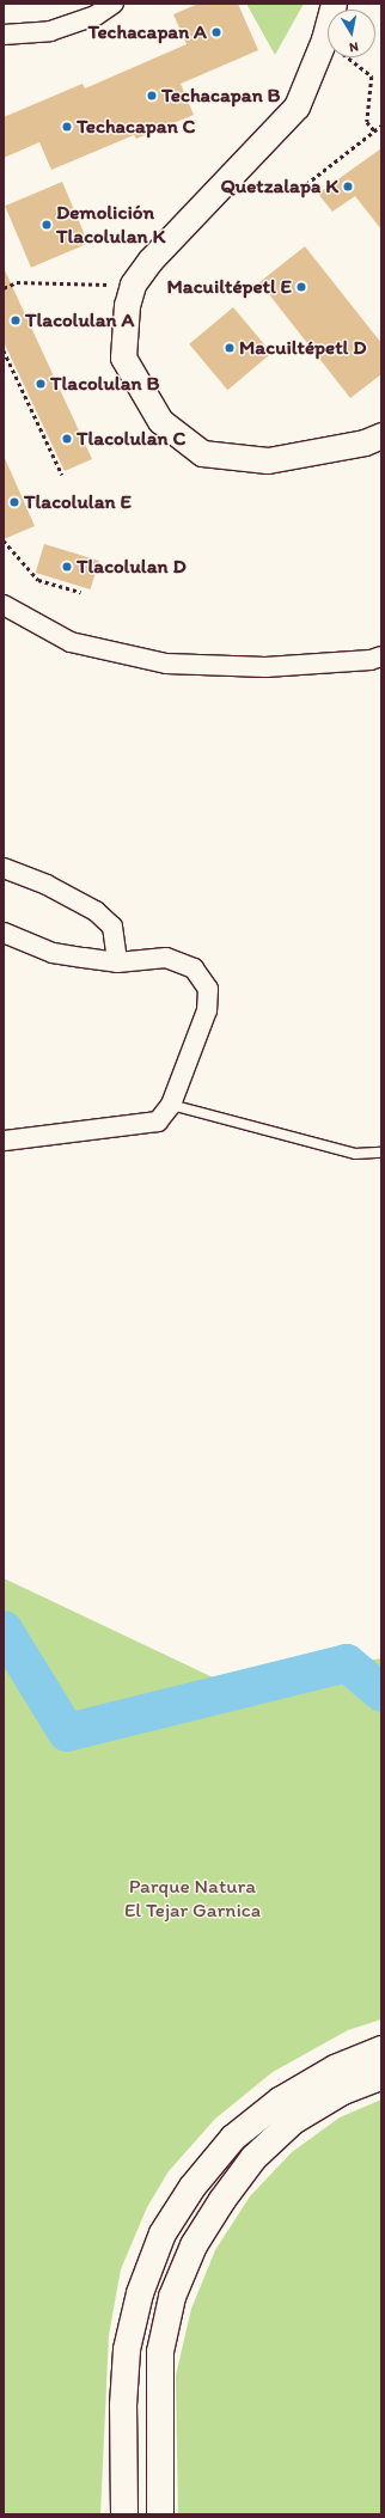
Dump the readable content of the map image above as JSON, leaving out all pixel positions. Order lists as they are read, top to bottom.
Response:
{
  "parks": ["Parque Natura El Tejar Garnica"],
  "places": [
    "Techacapan A",
    "Techacapan B",
    "Techacapan C",
    "Quetzalapa K",
    "Demolición Tlacolulan K",
    "Macuiltépetl E",
    "Tlacolulan A",
    "Macuiltépetl D",
    "Tlacolulan B",
    "Tlacolulan C",
    "Tlacolulan E",
    "Tlacolulan D"
  ],
  "north": "bottom"
}
